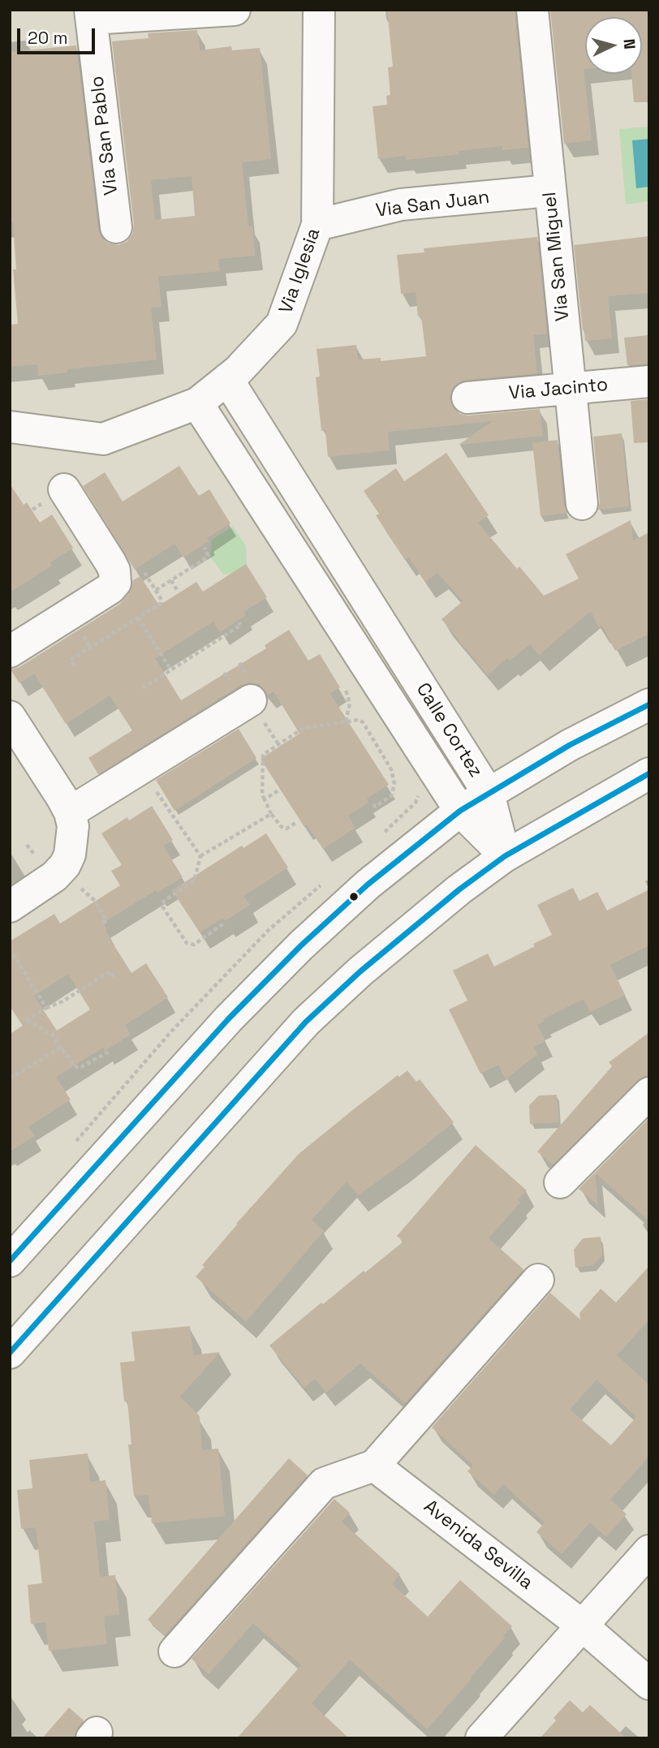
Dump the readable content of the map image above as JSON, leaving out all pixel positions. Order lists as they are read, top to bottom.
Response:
{
  "streets": {
    "street": [
      "Via San Pablo",
      "Via San Juan",
      "Via San Miguel",
      "Via Iglesia",
      "Via Jacinto",
      "Calle Cortez",
      "Avenida Sevilla"
    ]
  },
  "crossings": [
    ["Via San Juan", "Via San Miguel"],
    ["Via San Juan", "Via Iglesia"],
    ["Via San Miguel", "Via Jacinto"],
    ["Via Iglesia", "Calle Cortez"]
  ],
  "scale_bar": "20 m",
  "north": "right"
}
